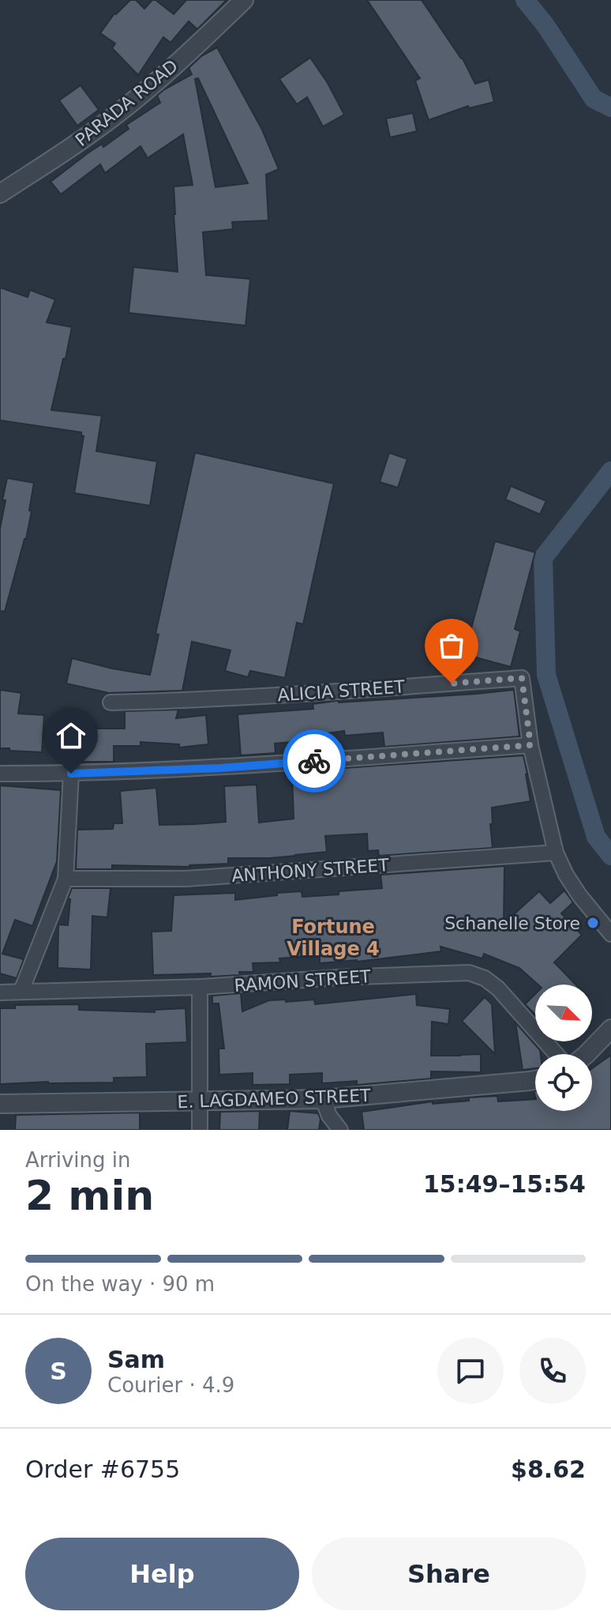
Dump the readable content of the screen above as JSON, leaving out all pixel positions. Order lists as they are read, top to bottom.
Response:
{
  "streets": {
    "street": [
      "PARADA ROAD",
      "ALICIA STREET",
      "ANTHONY STREET",
      "RAMON STREET",
      "E. LAGDAMEO STREET"
    ]
  },
  "crossings": [
    ["ALICIA STREET", "ANTHONY STREET"]
  ],
  "districts": ["Fortune Village 4"],
  "places": ["Schanelle Store"],
  "north": "bottom right",
  "page": {
    "heading": ["2 min", "Arriving in", "15:49–15:54"],
    "panel": [
      "Sam",
      "Courier · 4.9",
      "Order #6755",
      "$8.62"
    ],
    "bar": "On the way · 90 m",
    "round": "S",
    "buttons": ["Help", "Share"]
  }
}
